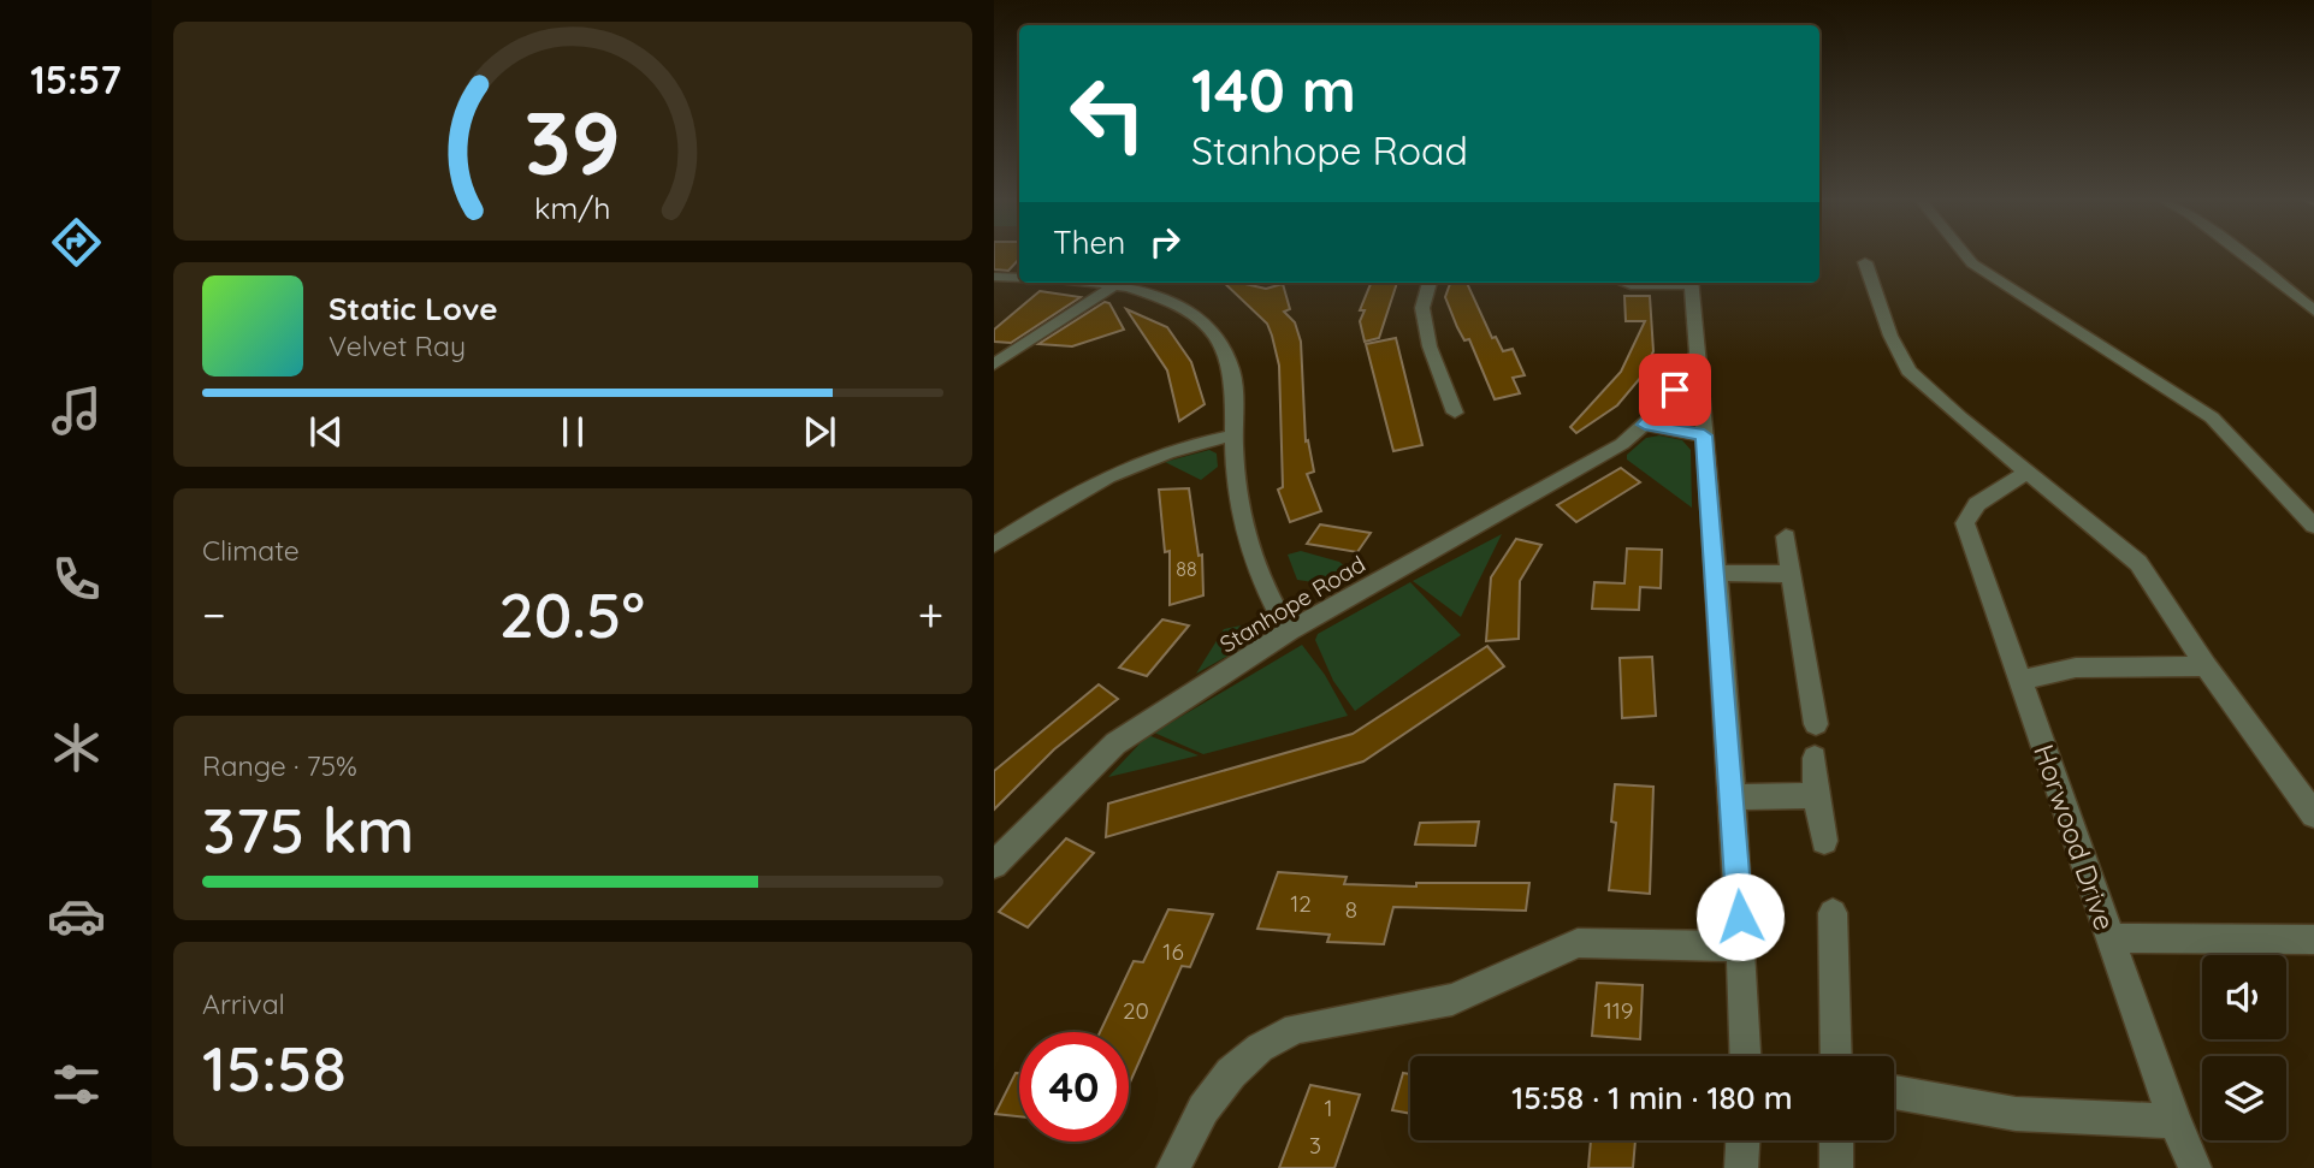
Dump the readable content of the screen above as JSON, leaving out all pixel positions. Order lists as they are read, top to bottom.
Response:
{
  "streets": {
    "street": ["Stanhope Road", "Horwood Drive"]
  },
  "house_numbers": [
    "88",
    "12",
    "8",
    "16",
    "20",
    "119",
    "1",
    "3"
  ],
  "page": {
    "tabs": "15:57",
    "turn": ["140 m", "Stanhope Road"],
    "then": "Then",
    "song": ["Static Love", "Velvet Ray"],
    "tile": [
      "Climate",
      ["Range · 75%", "375 km"],
      ["Arrival", "15:58"]
    ],
    "heat": ["−", "20.5°", "+"],
    "limit": "40",
    "trip": "15:58 · 1 min · 180 m",
    "gauge": ["39", "km/h"]
  }
}
